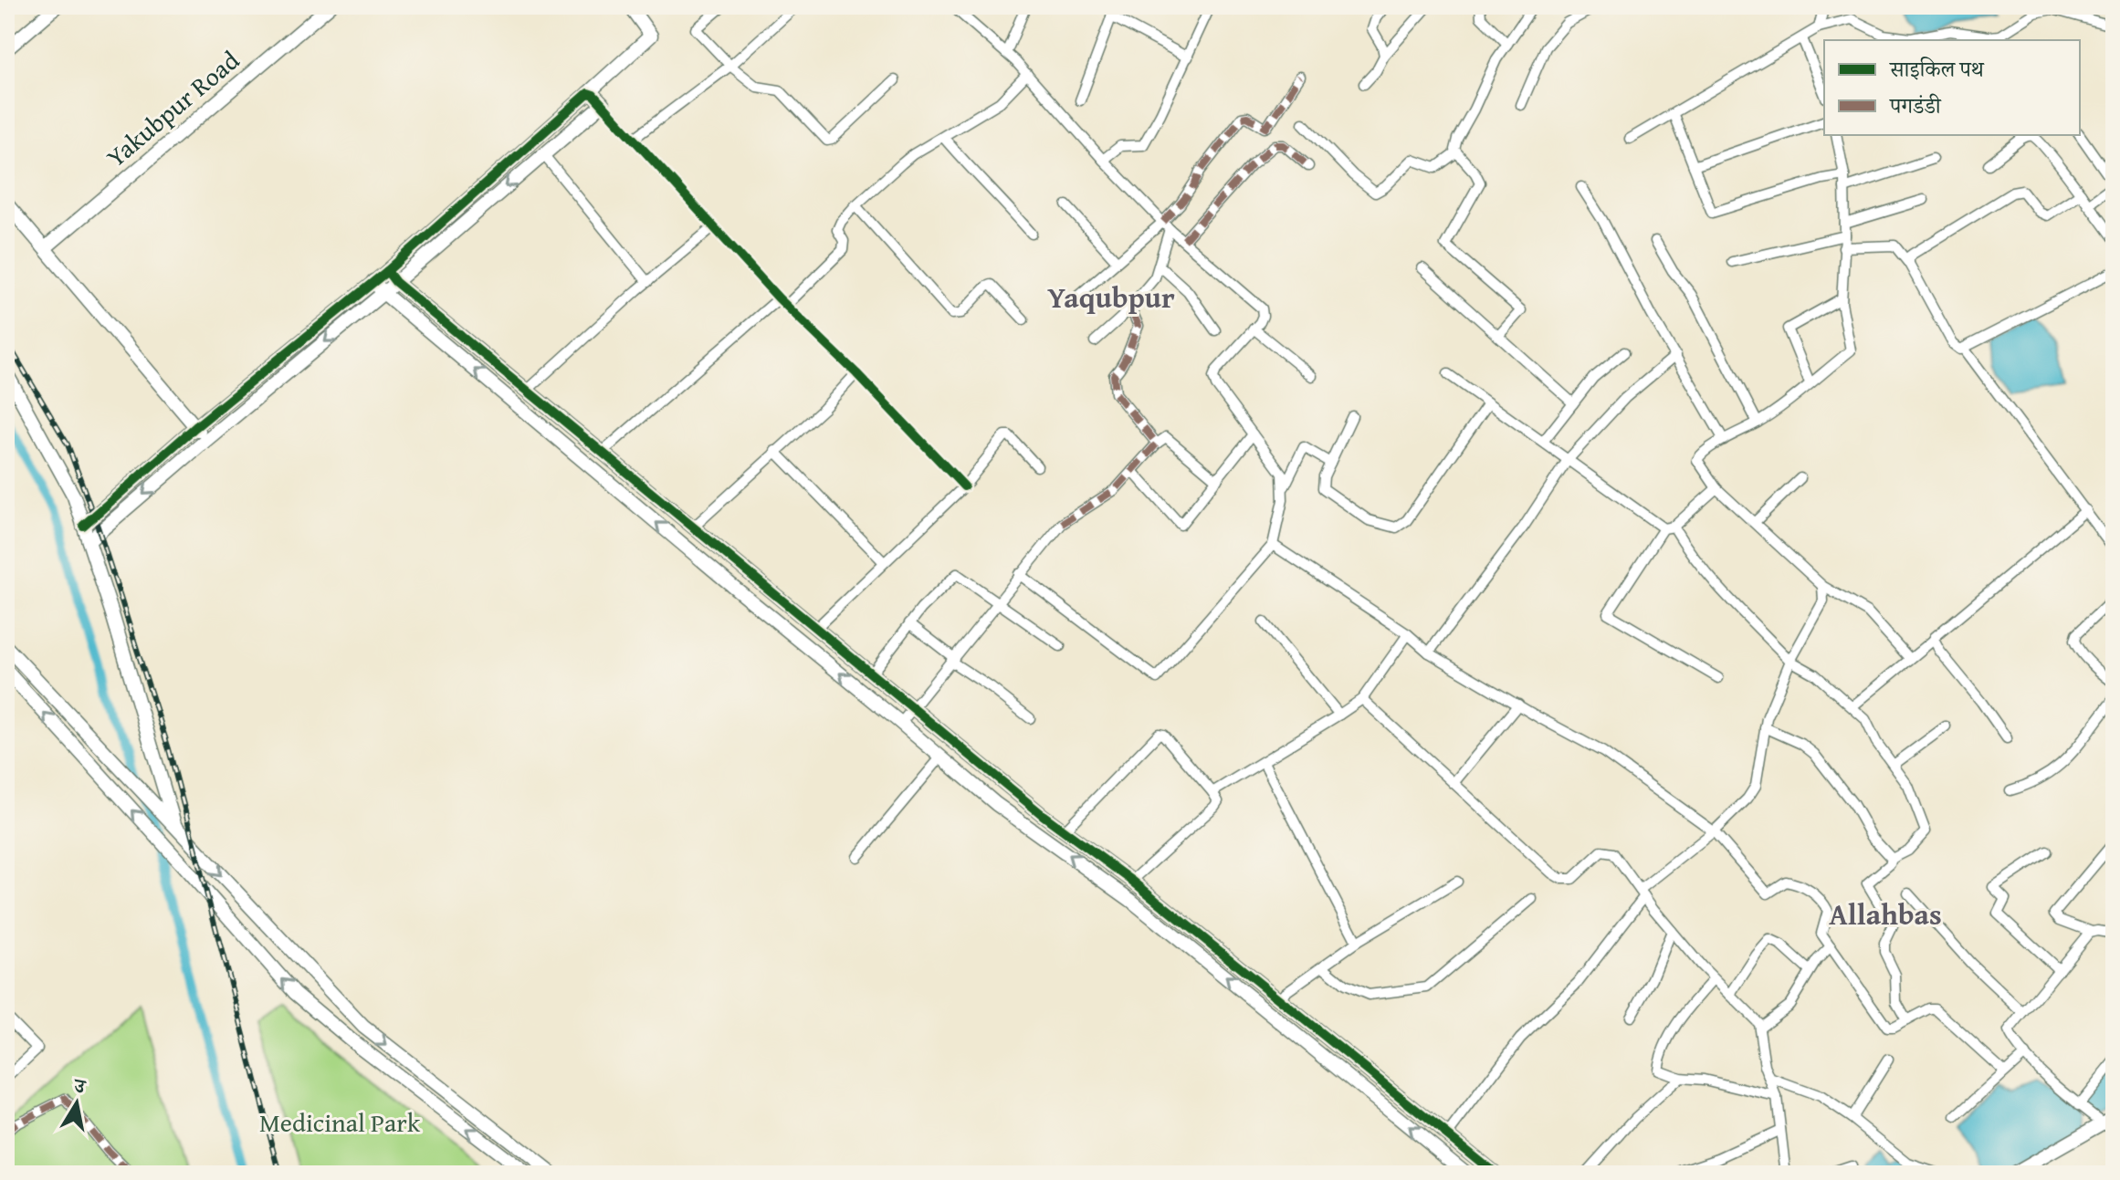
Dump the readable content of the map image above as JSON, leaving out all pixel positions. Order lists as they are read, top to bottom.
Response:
{
  "streets": {
    "street": ["Yakubpur Road"]
  },
  "districts": ["Yaqubpur", "Allahbas"],
  "parks": ["Medicinal Park"],
  "legend": ["साइकिल पथ", "पगडंडी"],
  "north": "top"
}
